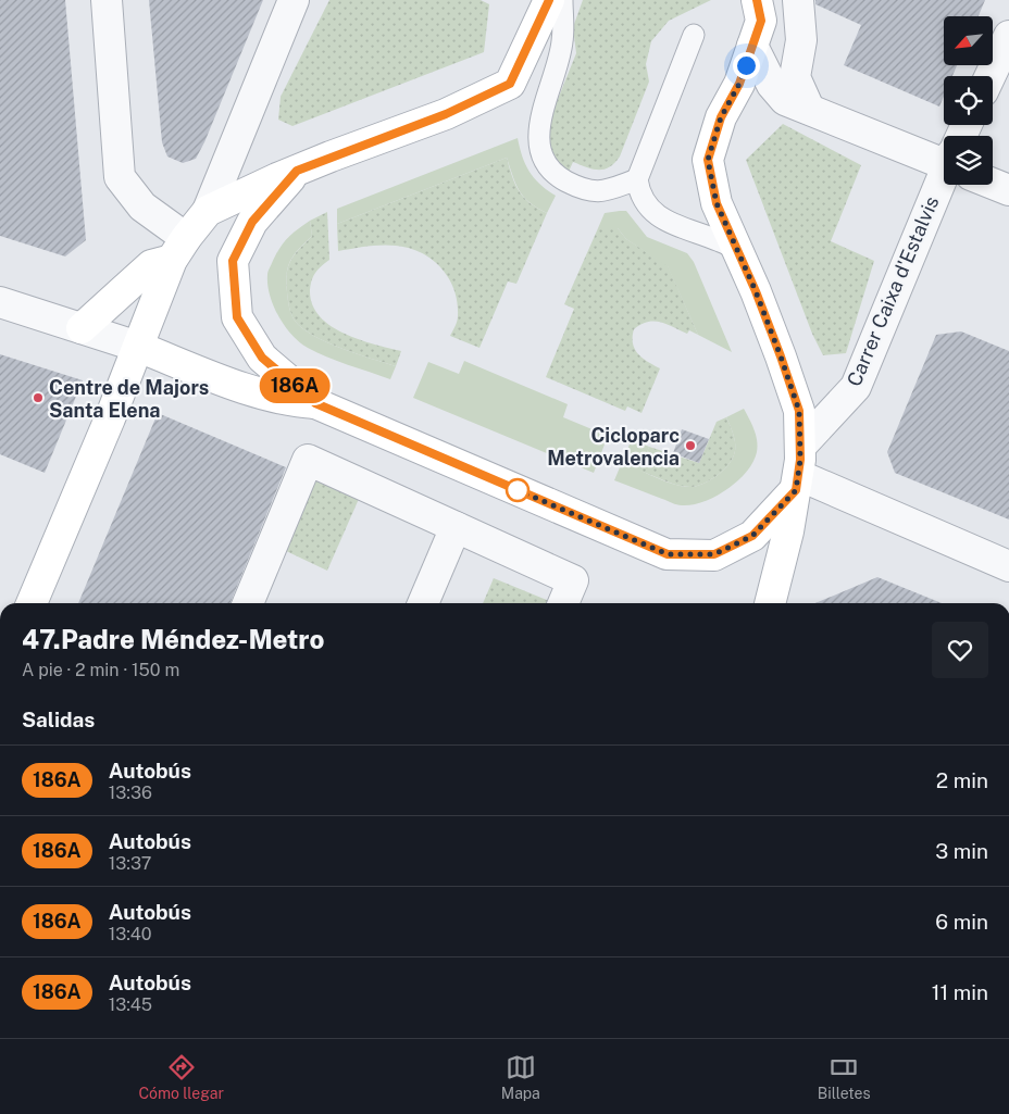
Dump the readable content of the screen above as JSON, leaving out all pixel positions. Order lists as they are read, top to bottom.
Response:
{
  "streets": {
    "street": ["Carrer Caixa d'Estalvis"]
  },
  "places": ["Centre de Majors Santa Elena", "Cicloparc Metrovalencia"],
  "lines": ["bus line 186A"],
  "north": "bottom left",
  "page": {
    "on_map": "186A",
    "heading": [
      ["47.Padre Méndez-Metro", "A pie · 2 min · 150 m"],
      "Salidas"
    ],
    "list": [
      {
        "mark": "186A",
        "name": "Autobús",
        "note": "13:36",
        "value": "2 min"
      },
      {
        "mark": "186A",
        "name": "Autobús",
        "note": "13:37",
        "value": "3 min"
      },
      {
        "mark": "186A",
        "name": "Autobús",
        "note": "13:40",
        "value": "6 min"
      },
      {
        "mark": "186A",
        "name": "Autobús",
        "note": "13:45",
        "value": "11 min"
      }
    ],
    "tabs": ["Cómo llegar", "Mapa", "Billetes"]
  }
}
